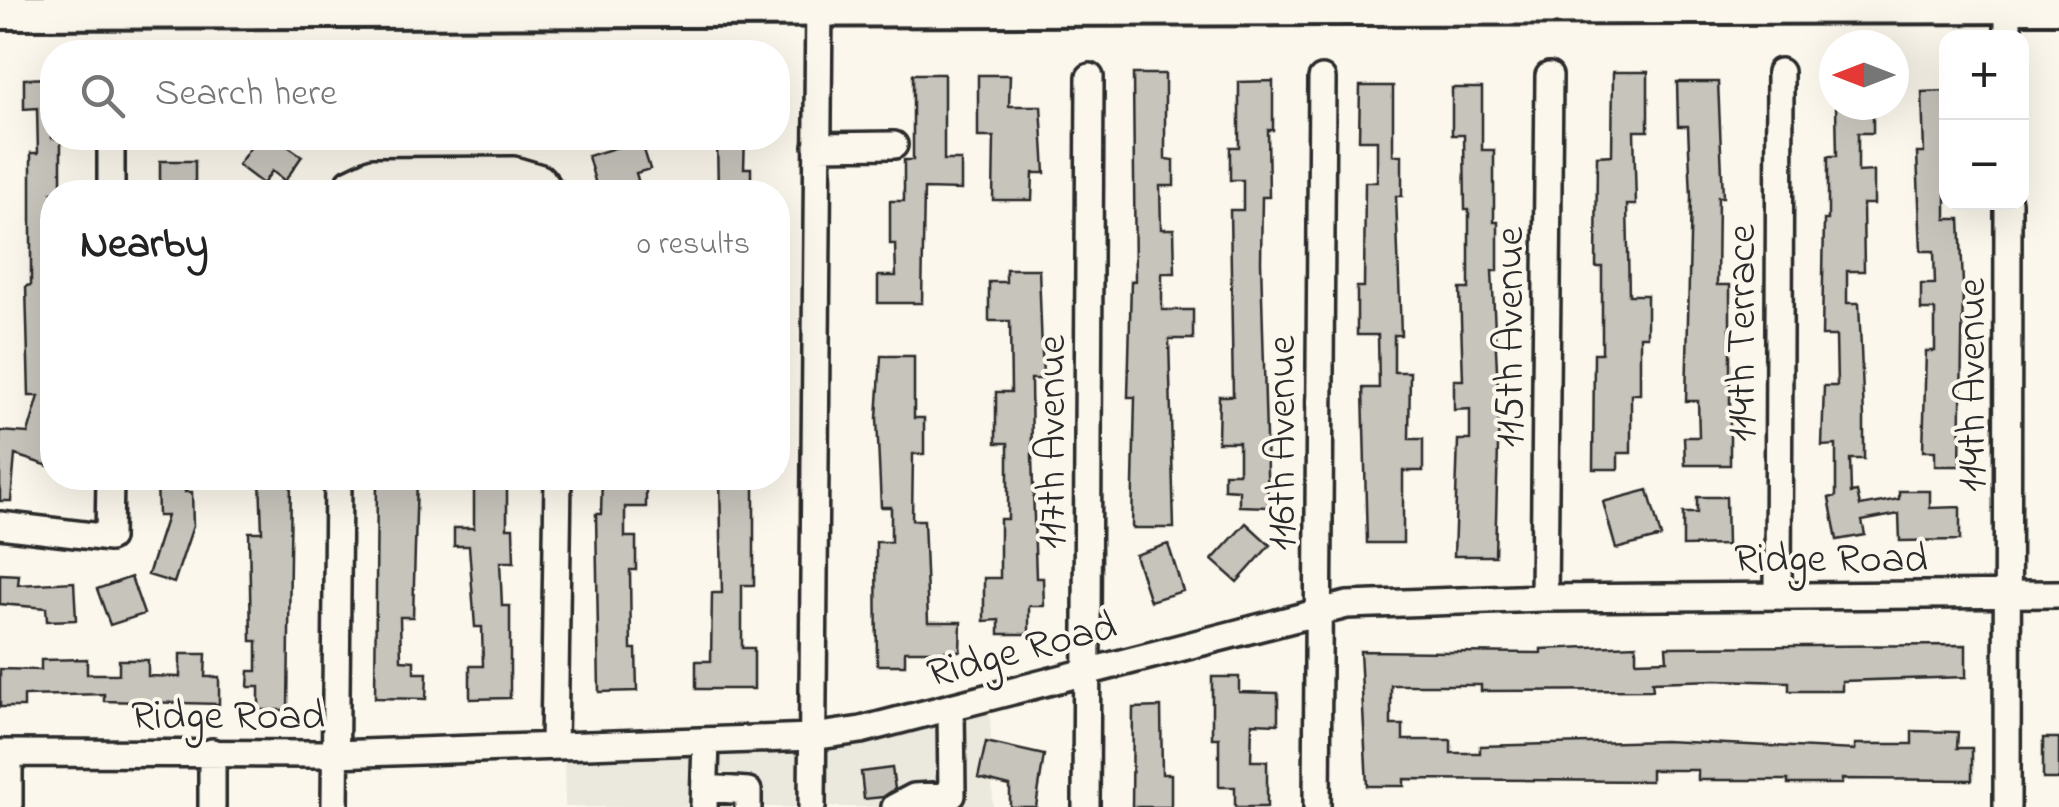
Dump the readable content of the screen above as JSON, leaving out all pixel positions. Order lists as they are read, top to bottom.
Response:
{
  "streets": {
    "street": [
      "114th Terrace",
      "115th Avenue",
      "114th Avenue",
      "117th Avenue",
      "116th Avenue",
      "Ridge Road"
    ]
  },
  "crossings": [
    ["114th Terrace", "Ridge Road"],
    ["115th Avenue", "Ridge Road"],
    ["114th Avenue", "Ridge Road"],
    ["117th Avenue", "Ridge Road"],
    ["116th Avenue", "Ridge Road"]
  ],
  "north": "left",
  "page": {
    "map_buttons": ["+", "−"],
    "search": "Search here",
    "heading": ["Nearby", "0 results"]
  }
}
